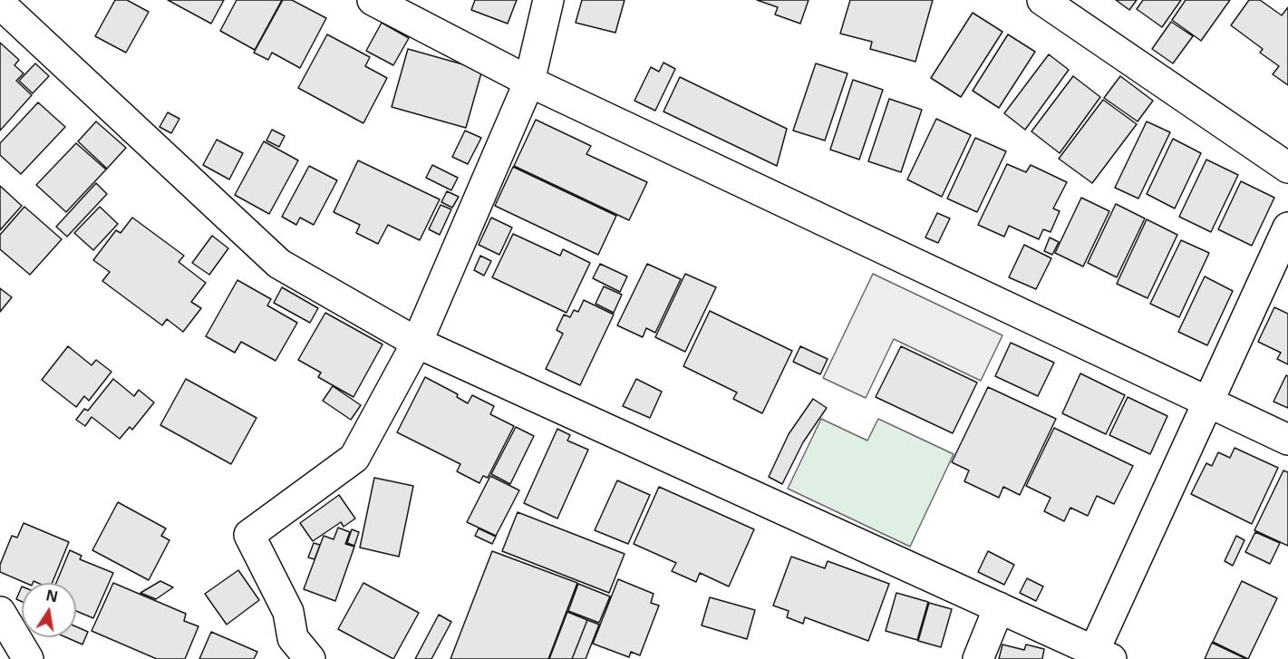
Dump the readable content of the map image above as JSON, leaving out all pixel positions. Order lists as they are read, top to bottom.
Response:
{
  "north": "top"
}
